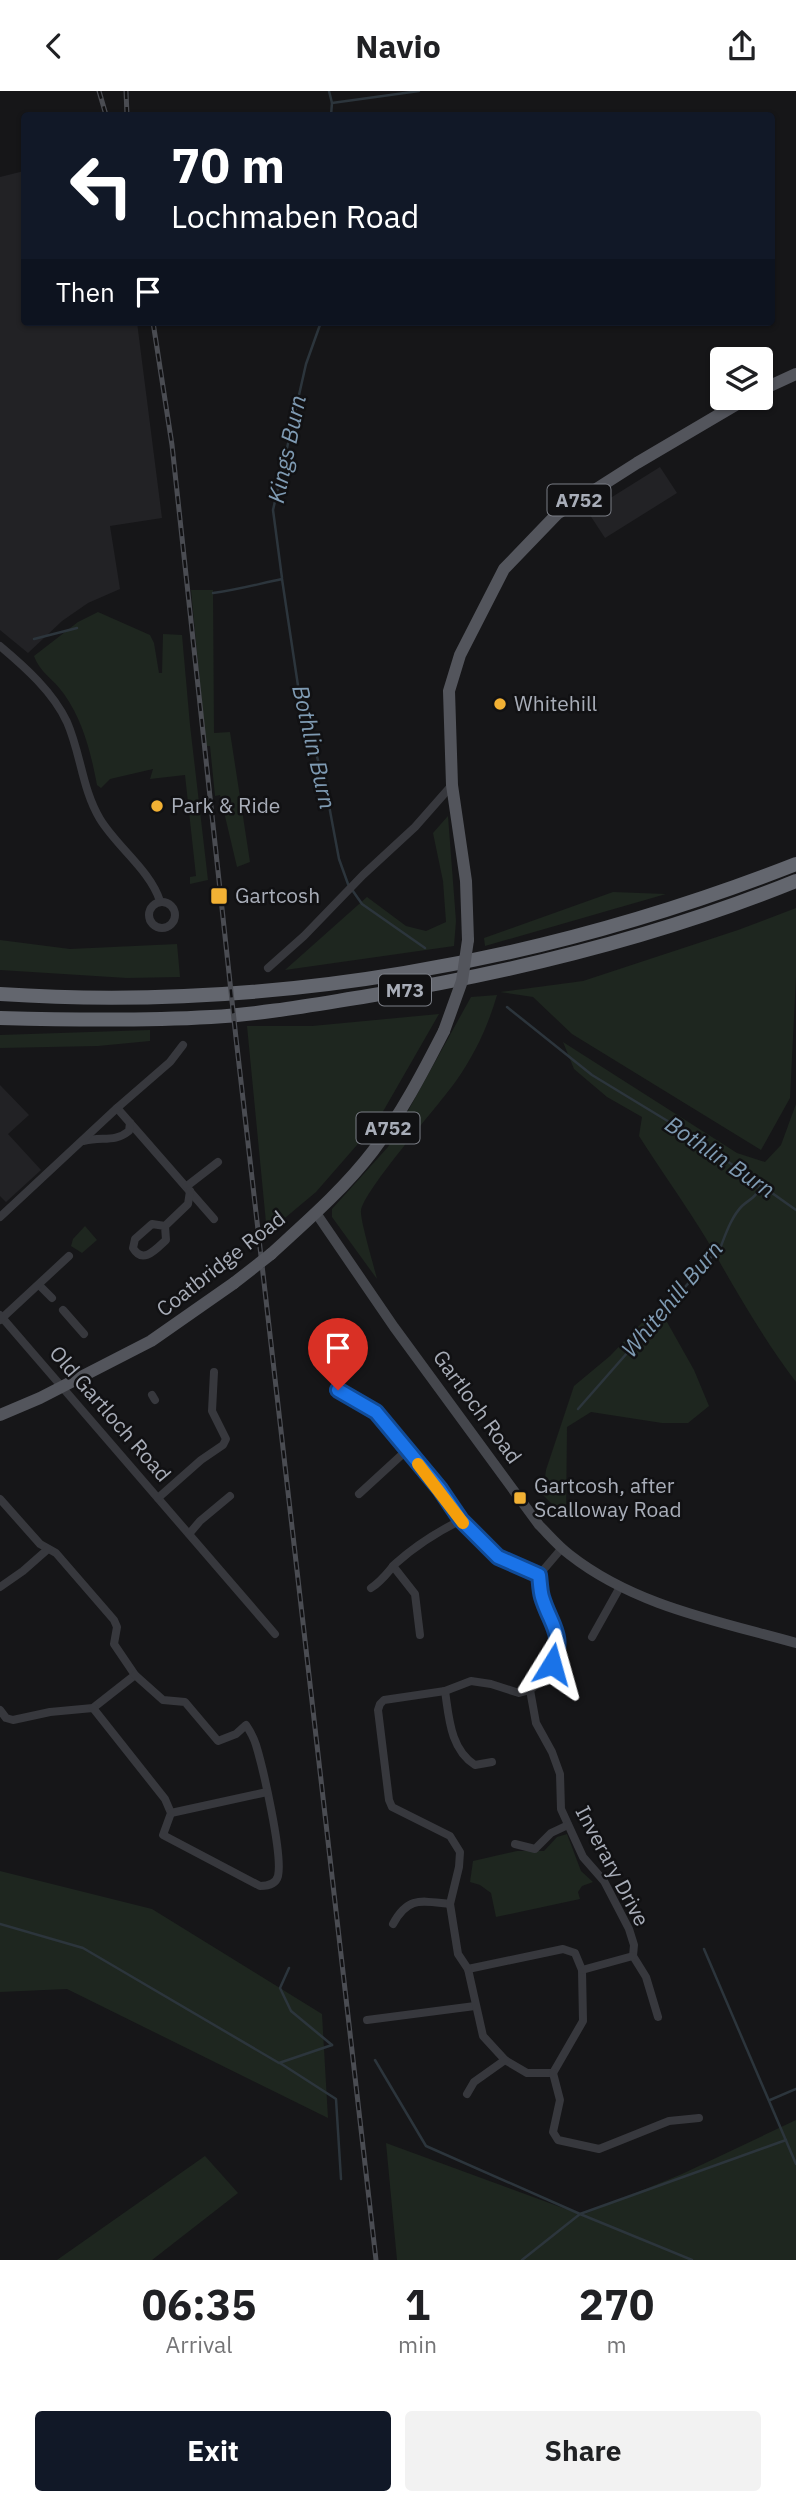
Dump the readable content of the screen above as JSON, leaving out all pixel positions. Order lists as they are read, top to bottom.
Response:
{
  "streets": {
    "highway": ["M73"],
    "main road": ["A752", "Coatbridge Road", "Gartloch Road"],
    "street": ["Old Gartloch Road", "Inverary Drive"]
  },
  "crossings": [
    ["A752", "Coatbridge Road"],
    ["A752", "Old Gartloch Road"],
    ["Coatbridge Road", "Gartloch Road"],
    ["Coatbridge Road", "Old Gartloch Road"]
  ],
  "water": ["Kings Burn", "Bothlin Burn", "Whitehill Burn"],
  "places": {
    "other": ["Whitehill", "Park & Ride"],
    "transit": ["Gartcosh", "Gartcosh, after Scalloway Road"]
  },
  "page": {
    "header": "Navio",
    "turn": ["70 m", "Lochmaben Road"],
    "then": "Then",
    "eta": [
      "06:35",
      "Arrival",
      "1",
      "min",
      "270",
      "m"
    ],
    "buttons": ["Exit", "Share"]
  }
}
